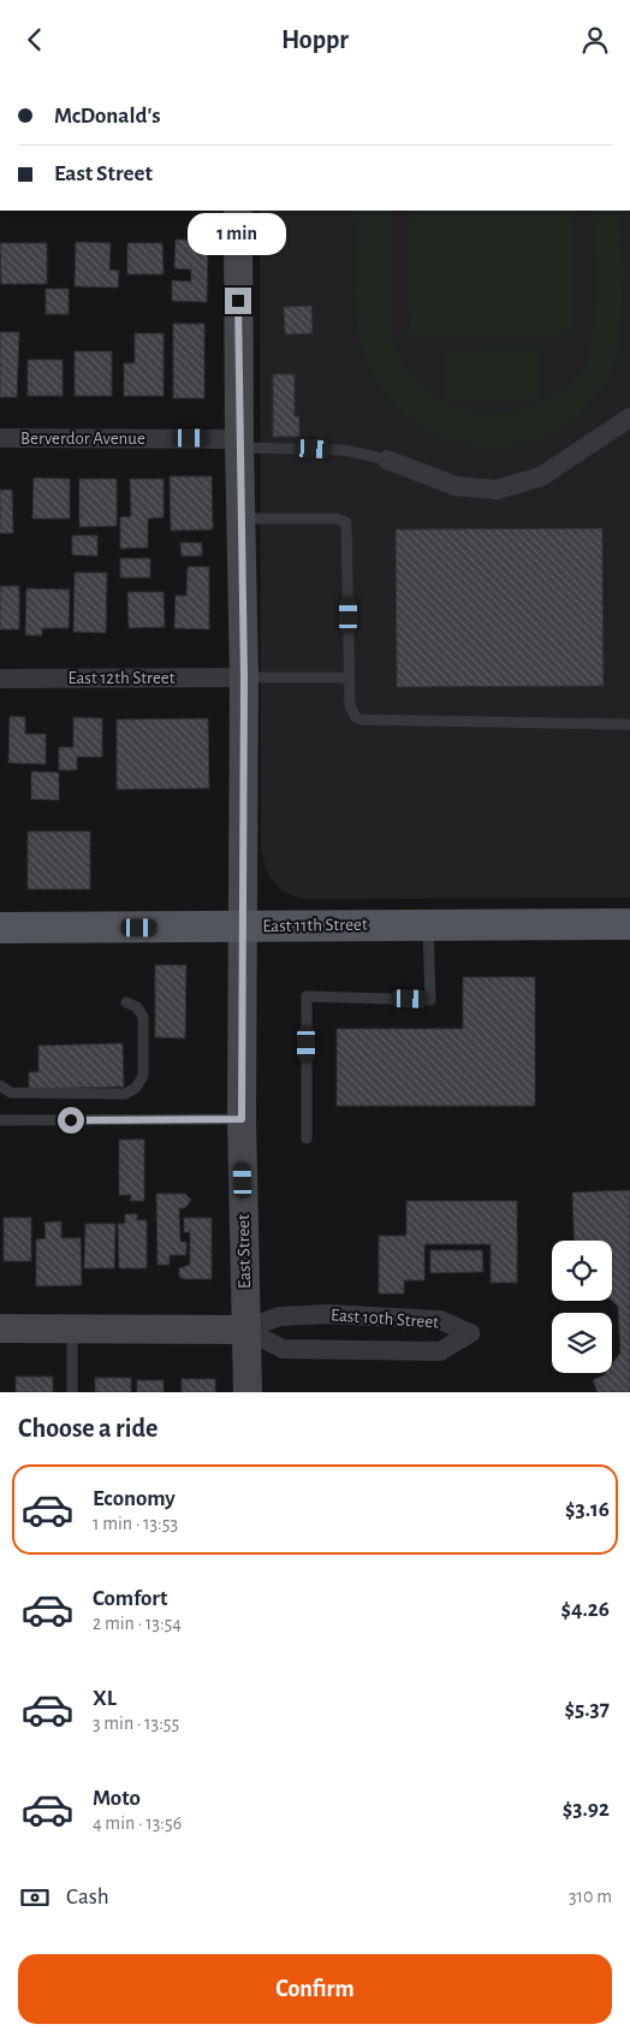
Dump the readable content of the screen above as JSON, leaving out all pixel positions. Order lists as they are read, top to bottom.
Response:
{
  "streets": {
    "main road": ["East 11th Street"],
    "street": [
      "Berverdor Avenue",
      "East 12th Street",
      "East Street",
      "East 10th Street"
    ]
  },
  "crossings": [
    ["Berverdor Avenue", "East Street"],
    ["East 12th Street", "East Street"],
    ["East 11th Street", "East Street"],
    ["East Street", "East 10th Street"]
  ],
  "page": {
    "header": "Hoppr",
    "banner": ["McDonald's", "East Street"],
    "bubble": "1 min",
    "heading": "Choose a ride",
    "list": [
      {
        "name": "Economy",
        "note": "1 min · 13:53",
        "value": "$3.16"
      },
      {
        "name": "Comfort",
        "note": "2 min · 13:54",
        "value": "$4.26"
      },
      {
        "name": "XL",
        "note": "3 min · 13:55",
        "value": "$5.37"
      },
      {
        "name": "Moto",
        "note": "4 min · 13:56",
        "value": "$3.92"
      }
    ],
    "pay": ["Cash", "310 m"],
    "buttons": "Confirm"
  }
}
